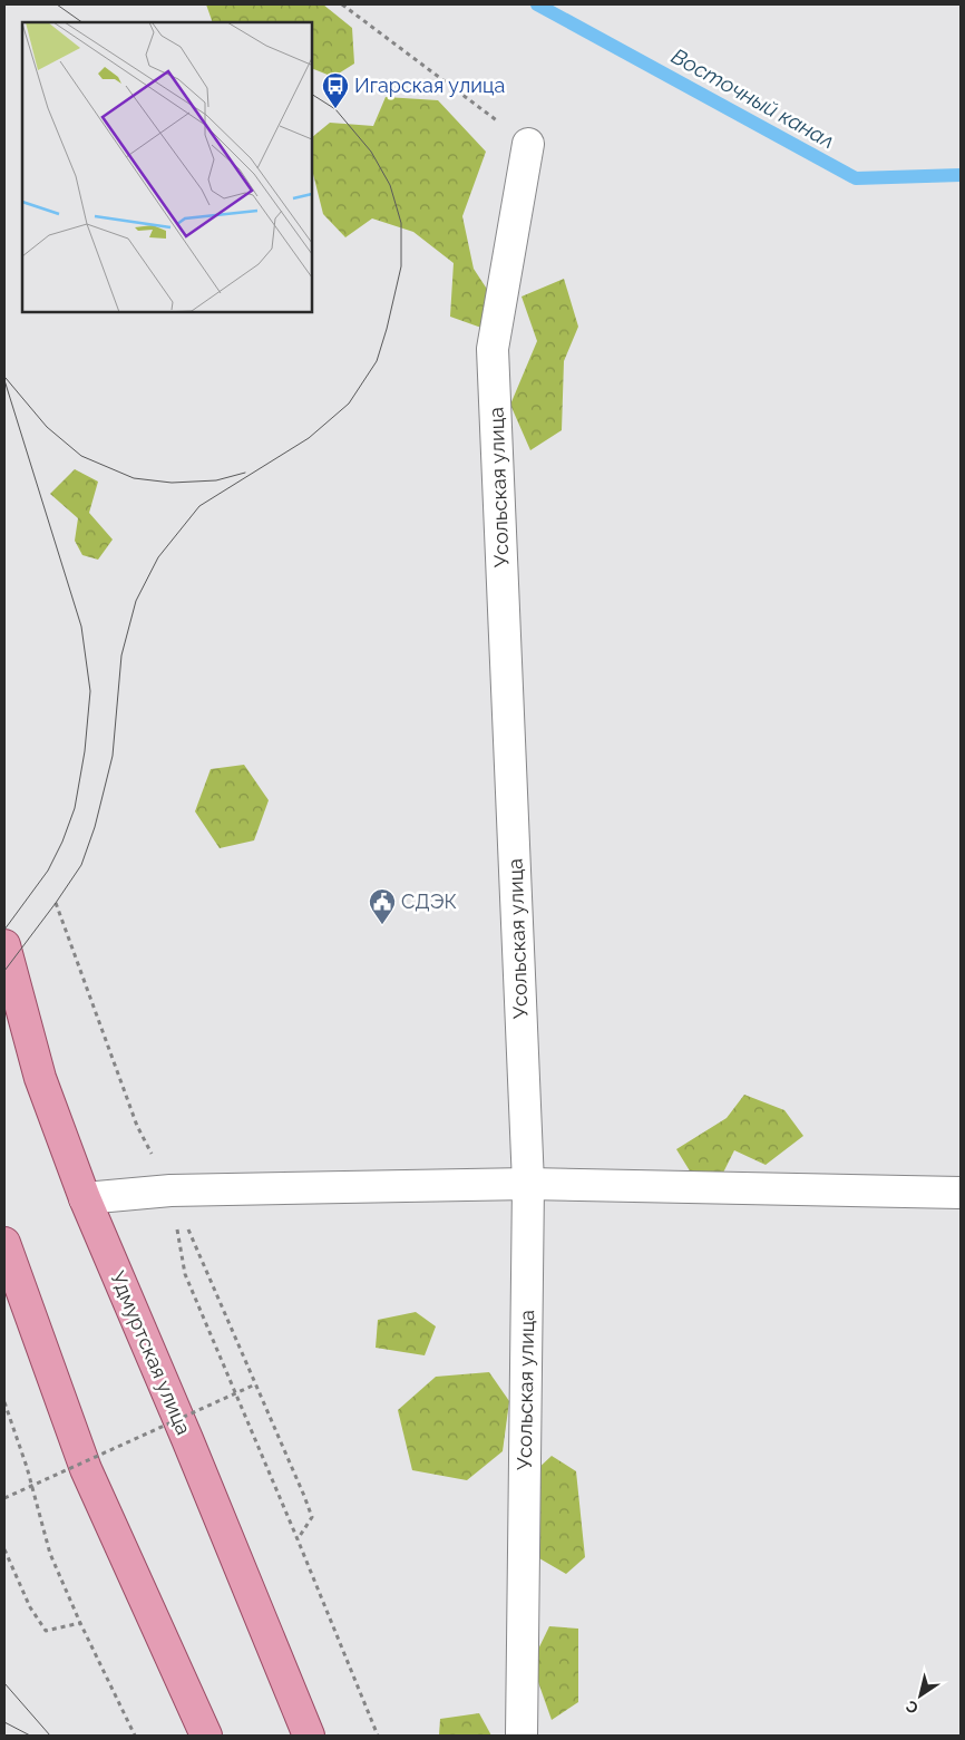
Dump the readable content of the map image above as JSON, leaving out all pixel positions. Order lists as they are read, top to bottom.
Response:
{
  "streets": {
    "main road": ["Удмуртская улица"],
    "street": ["Усольская улица"]
  },
  "water": ["Восточный канал"],
  "places": {
    "bus stop": ["Игарская улица"],
    "public building": ["СДЭК"]
  },
  "north": "bottom left"
}
